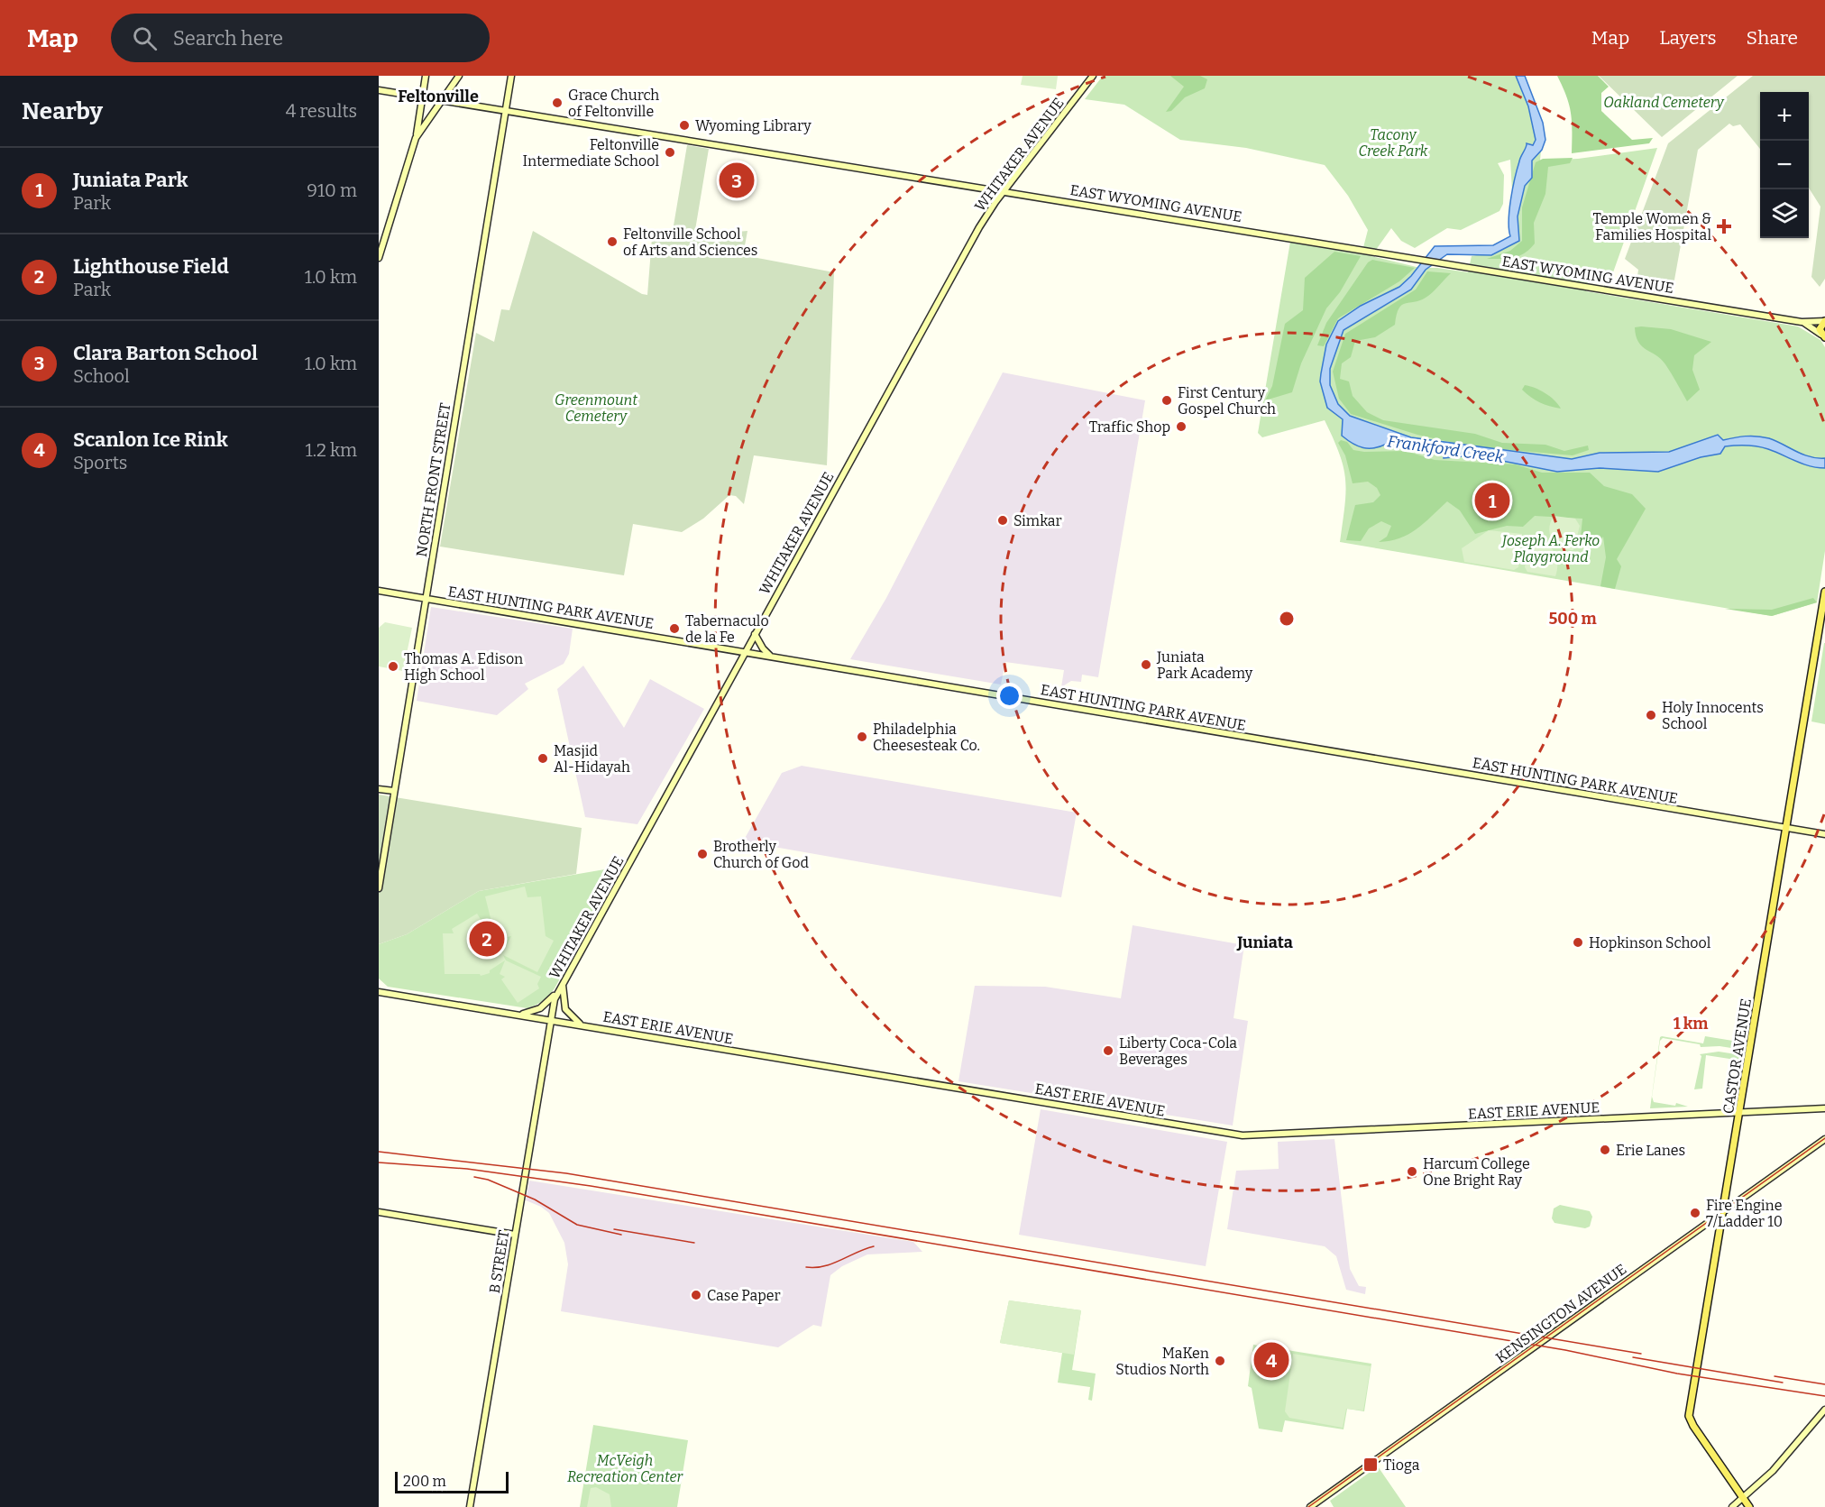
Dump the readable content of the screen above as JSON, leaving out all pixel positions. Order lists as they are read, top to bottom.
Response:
{
  "streets": {
    "main road": [
      "WHITAKER AVENUE",
      "EAST WYOMING AVENUE",
      "NORTH FRONT STREET",
      "EAST HUNTING PARK AVENUE",
      "EAST ERIE AVENUE",
      "CASTOR AVENUE",
      "B STREET",
      "KENSINGTON AVENUE"
    ]
  },
  "crossings": [
    ["WHITAKER AVENUE", "EAST WYOMING AVENUE"],
    ["WHITAKER AVENUE", "EAST HUNTING PARK AVENUE"],
    ["WHITAKER AVENUE", "EAST ERIE AVENUE"],
    ["WHITAKER AVENUE", "B STREET"],
    ["EAST WYOMING AVENUE", "NORTH FRONT STREET"],
    ["NORTH FRONT STREET", "EAST HUNTING PARK AVENUE"],
    ["EAST HUNTING PARK AVENUE", "CASTOR AVENUE"],
    ["EAST ERIE AVENUE", "CASTOR AVENUE"],
    ["EAST ERIE AVENUE", "B STREET"],
    ["CASTOR AVENUE", "KENSINGTON AVENUE"]
  ],
  "districts": ["Feltonville", "Juniata"],
  "water": ["Frankford Creek"],
  "parks": [
    "Oakland Cemetery",
    "Tacony Creek Park",
    "Greenmount Cemetery",
    "Joseph A. Ferko Playground",
    "McVeigh Recreation Center"
  ],
  "places": {
    "other": [
      "Grace Church of Feltonville",
      "Wyoming Library",
      "Feltonville Intermediate School",
      "Feltonville School of Arts and Sciences",
      "First Century Gospel Church",
      "Traffic Shop",
      "Simkar",
      "Tabernaculo de la Fe",
      "Juniata Park Academy",
      "Thomas A. Edison High School",
      "Holy Innocents School",
      "Philadelphia Cheesesteak Co.",
      "Masjid Al-Hidayah",
      "Brotherly Church of God",
      "Hopkinson School",
      "Liberty Coca-Cola Beverages",
      "Erie Lanes",
      "Harcum College One Bright Ray",
      "Fire Engine 7/Ladder 10",
      "Case Paper",
      "MaKen Studios North"
    ],
    "health": ["Temple Women & Families Hospital"],
    "transit": ["Tioga"]
  },
  "scale_bar": "200 m",
  "page": {
    "header": "Map",
    "search": "Search here",
    "nav": ["Map", "Layers", "Share"],
    "heading": ["Nearby", "4 results"],
    "map_buttons": ["+", "−"],
    "list": [
      {
        "mark": "1",
        "name": "Juniata Park",
        "note": "Park",
        "value": "910 m"
      },
      {
        "mark": "2",
        "name": "Lighthouse Field",
        "note": "Park",
        "value": "1.0 km"
      },
      {
        "mark": "3",
        "name": "Clara Barton School",
        "note": "School",
        "value": "1.0 km"
      },
      {
        "mark": "4",
        "name": "Scanlon Ice Rink",
        "note": "Sports",
        "value": "1.2 km"
      }
    ],
    "pins": [
      "3",
      "1",
      "2",
      "4"
    ],
    "scale": "200 m"
  },
  "rings": ["500 m", "1 km"]
}
